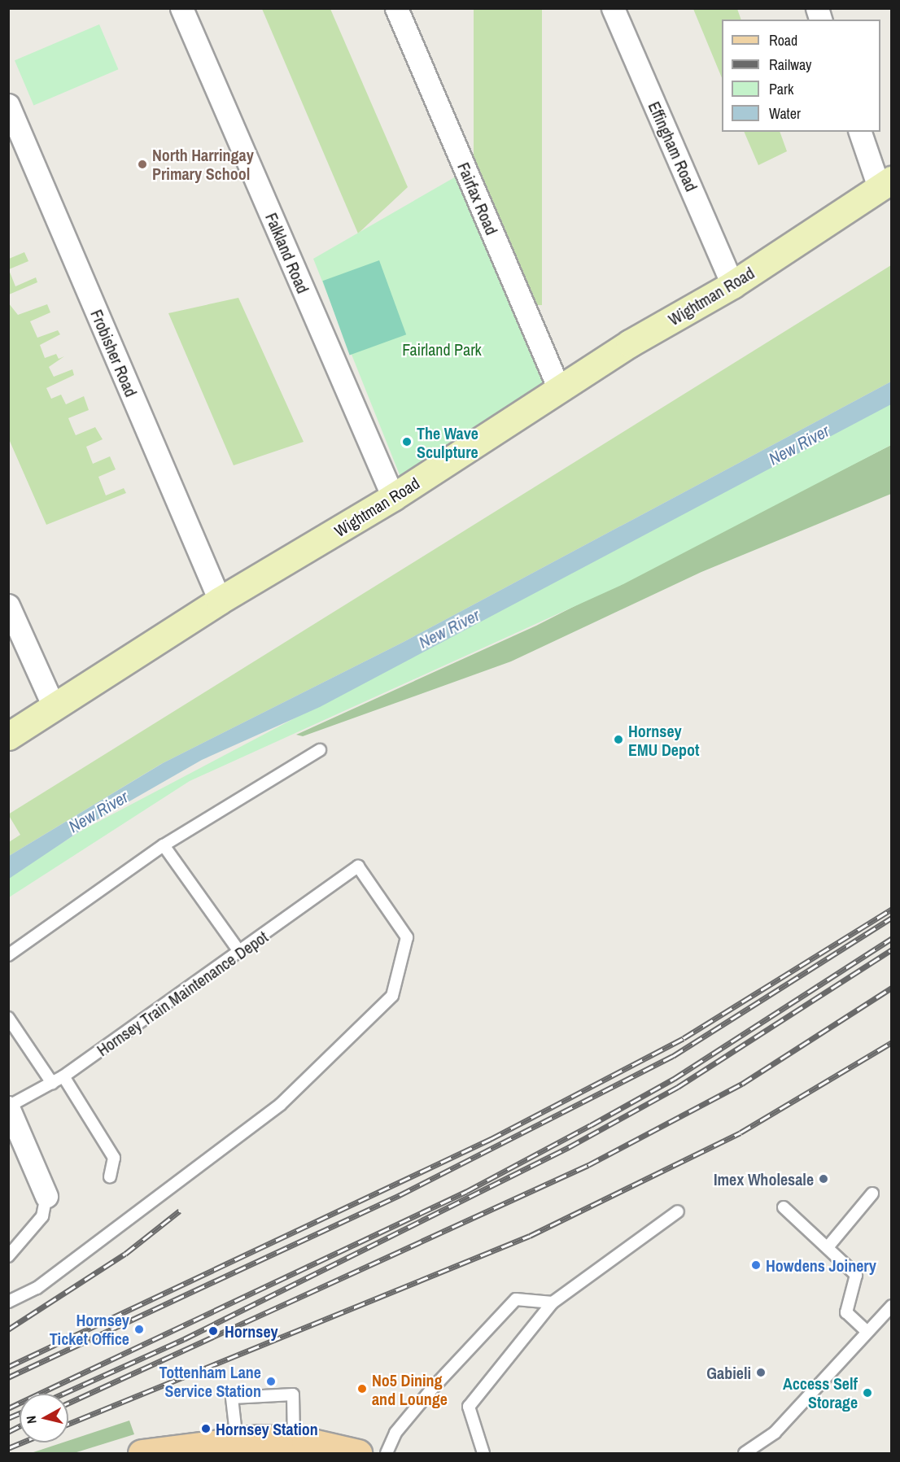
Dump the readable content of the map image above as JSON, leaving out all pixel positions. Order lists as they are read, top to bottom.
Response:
{
  "streets": {
    "main road": ["Wightman Road"],
    "street": [
      "Effingham Road",
      "Fairfax Road",
      "Falkland Road",
      "Frobisher Road"
    ],
    "lane": ["Hornsey Train Maintenance Depot"]
  },
  "crossings": [
    ["Effingham Road", "Wightman Road"],
    ["Fairfax Road", "Wightman Road"],
    ["Falkland Road", "Wightman Road"],
    ["Wightman Road", "Frobisher Road"]
  ],
  "water": ["New River"],
  "parks": ["Fairland Park"],
  "places": [
    "North Harringay Primary School",
    "The Wave Sculpture",
    "Hornsey EMU Depot",
    "Imex Wholesale",
    "Howdens Joinery",
    "Hornsey Ticket Office",
    "Hornsey",
    "Gabieli",
    "Tottenham Lane Service Station",
    "No5 Dining and Lounge",
    "Access Self Storage",
    "Hornsey Station"
  ],
  "legend": [
    "Road",
    "Railway",
    "Park",
    "Water"
  ],
  "north": "left"
}
